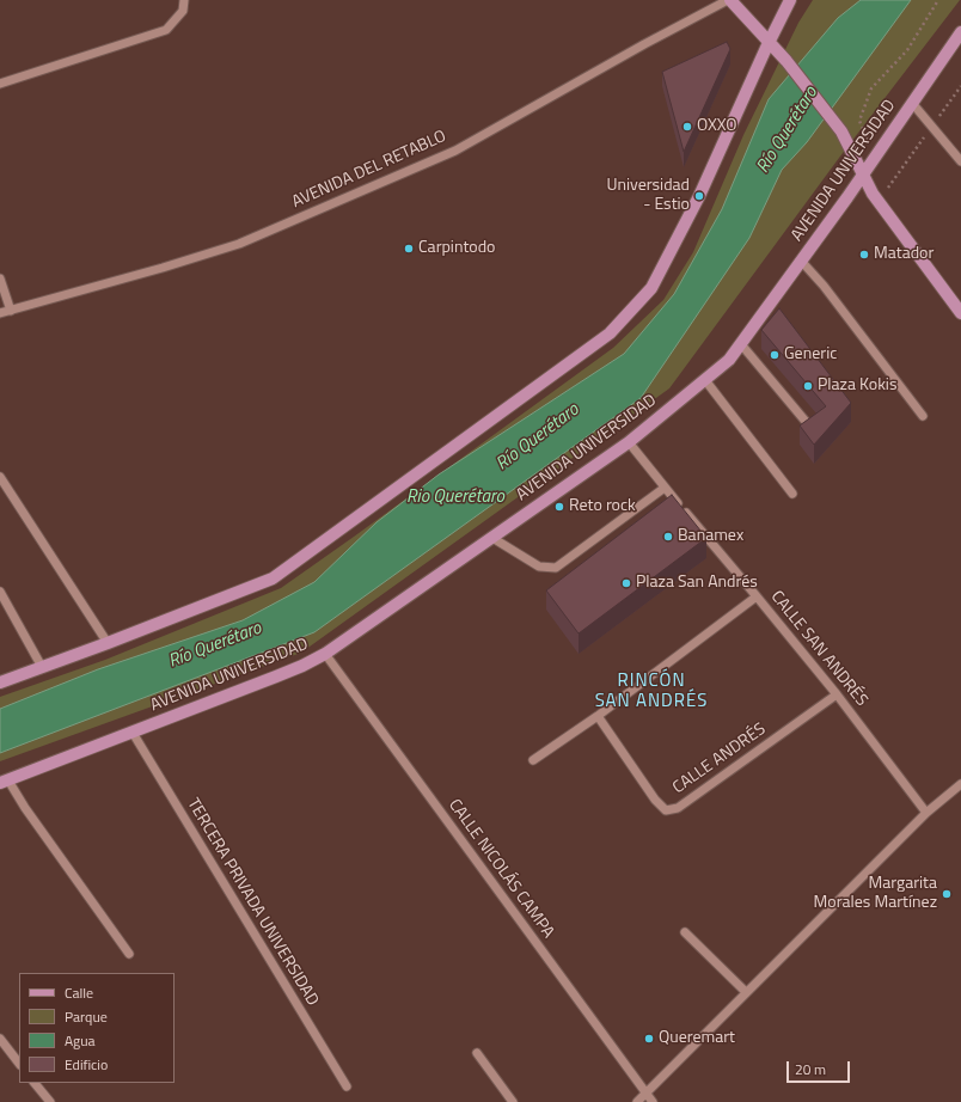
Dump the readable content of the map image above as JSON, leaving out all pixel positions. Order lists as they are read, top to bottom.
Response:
{
  "streets": {
    "main road": ["AVENIDA DEL RETABLO", "AVENIDA UNIVERSIDAD"],
    "street": [
      "CALLE SAN ANDRÉS",
      "CALLE ANDRÉS",
      "CALLE NICOLÁS CAMPA",
      "TERCERA PRIVADA UNIVERSIDAD"
    ]
  },
  "crossings": [
    ["AVENIDA DEL RETABLO", "AVENIDA UNIVERSIDAD"],
    ["AVENIDA UNIVERSIDAD", "CALLE SAN ANDRÉS"],
    ["AVENIDA UNIVERSIDAD", "CALLE NICOLÁS CAMPA"],
    ["AVENIDA UNIVERSIDAD", "TERCERA PRIVADA UNIVERSIDAD"],
    ["CALLE SAN ANDRÉS", "CALLE ANDRÉS"]
  ],
  "districts": ["RINCÓN SAN ANDRÉS"],
  "water": ["Río Querétaro", "Rio Querétaro"],
  "places": [
    "OXXO",
    "Universidad - Estio",
    "Carpintodo",
    "Matador",
    "Generic",
    "Plaza Kokis",
    "Reto rock",
    "Banamex",
    "Plaza San Andrés",
    "Margarita Morales Martínez",
    "Queremart"
  ],
  "legend": [
    "Calle",
    "Parque",
    "Agua",
    "Edificio"
  ],
  "scale_bar": "20 m"
}
